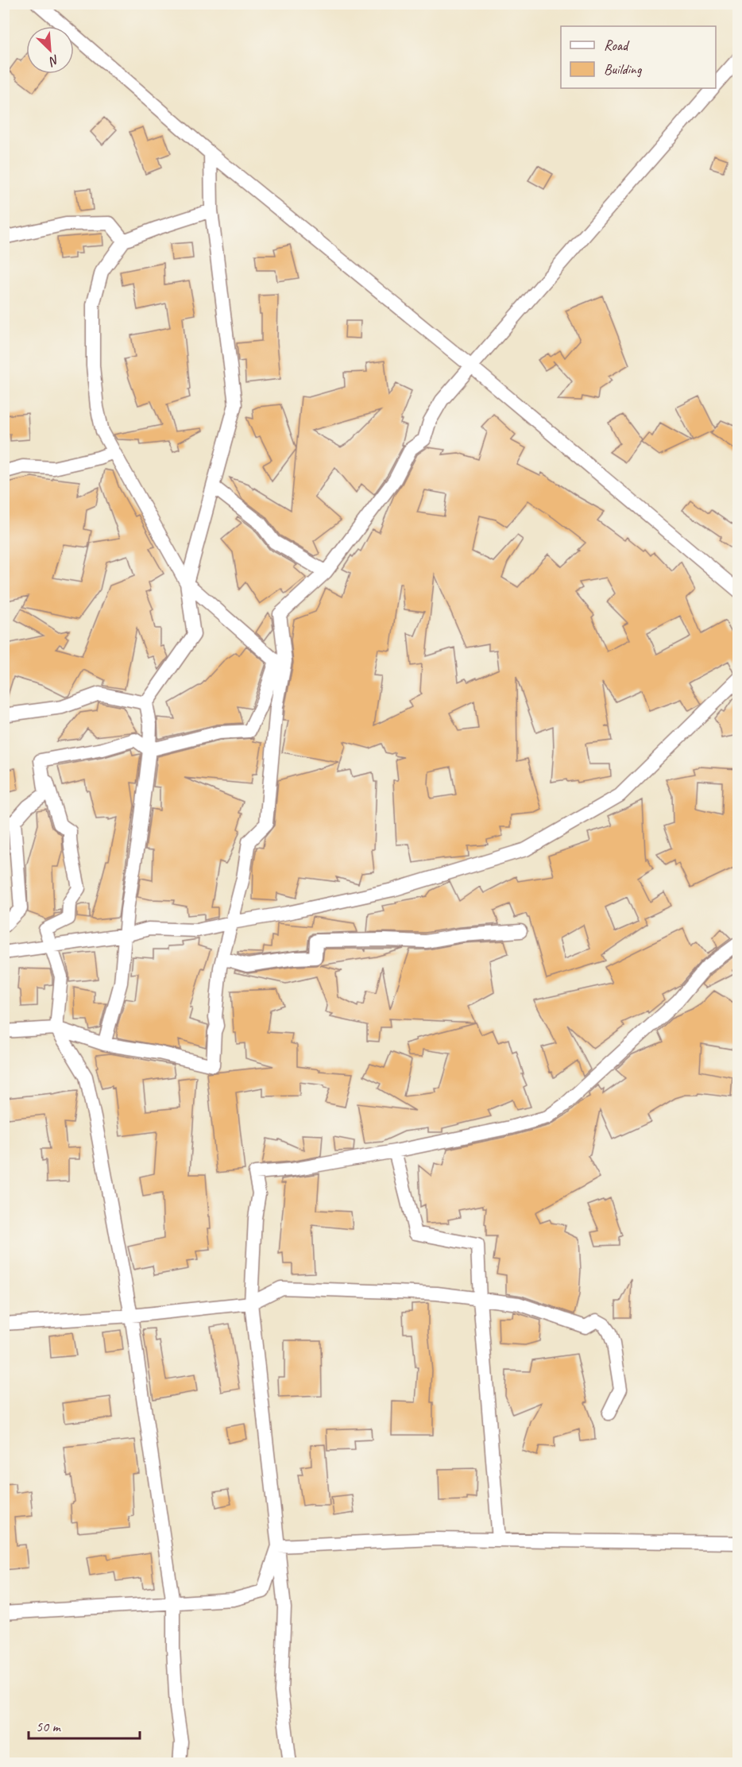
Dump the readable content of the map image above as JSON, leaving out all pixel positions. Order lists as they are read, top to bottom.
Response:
{
  "legend": ["Road", "Building"],
  "scale_bar": "50 m",
  "north": "bottom right"
}
